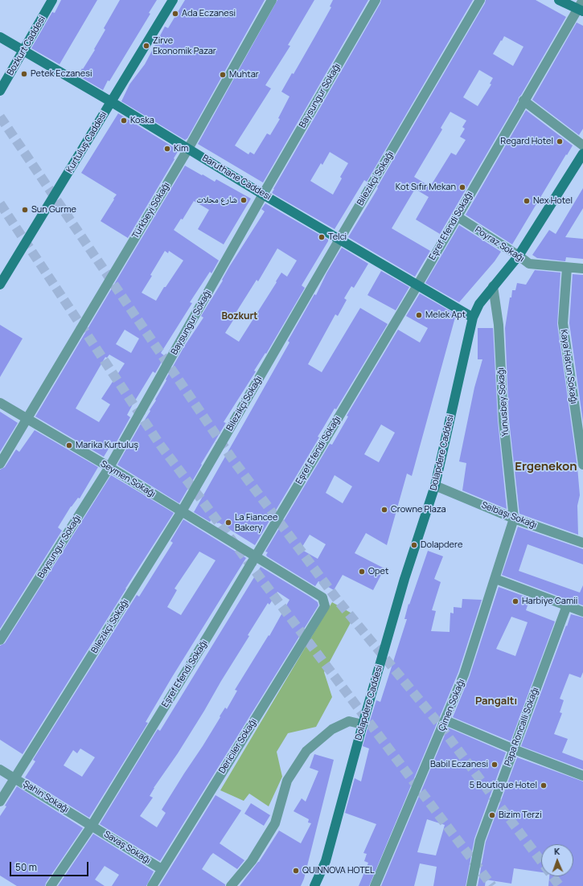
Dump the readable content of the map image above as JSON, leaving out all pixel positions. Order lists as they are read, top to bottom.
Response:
{
  "streets": {
    "street": [
      "Bozkurt Caddesi",
      "Baysungur Sokağı",
      "Kurtuluş Caddesi",
      "Baruthane Caddesi",
      "Bilezikçi Sokağı",
      "Türkbeyi Sokağı",
      "Eşref Efendi Sokağı",
      "Poyraz Sokağı",
      "Kaya Hatun Sokağı",
      "Yunusbey Sokağı",
      "Dolapdere Caddesi",
      "Seymen Sokağı",
      "Selbaşı Sokağı",
      "Çimen Sokağı",
      "Papa Roncalli Sokağı",
      "Dericiler Sokağı",
      "Şahin Sokağı",
      "Savaş Sokağı"
    ]
  },
  "crossings": [
    ["Bozkurt Caddesi", "Baruthane Caddesi"],
    ["Baysungur Sokağı", "Baruthane Caddesi"],
    ["Baysungur Sokağı", "Seymen Sokağı"],
    ["Kurtuluş Caddesi", "Baruthane Caddesi"],
    ["Baruthane Caddesi", "Bilezikçi Sokağı"],
    ["Baruthane Caddesi", "Türkbeyi Sokağı"],
    ["Baruthane Caddesi", "Eşref Efendi Sokağı"],
    ["Baruthane Caddesi", "Dolapdere Caddesi"],
    ["Bilezikçi Sokağı", "Seymen Sokağı"],
    ["Bilezikçi Sokağı", "Şahin Sokağı"],
    ["Türkbeyi Sokağı", "Seymen Sokağı"],
    ["Eşref Efendi Sokağı", "Poyraz Sokağı"],
    ["Eşref Efendi Sokağı", "Seymen Sokağı"],
    ["Eşref Efendi Sokağı", "Dericiler Sokağı"],
    ["Eşref Efendi Sokağı", "Şahin Sokağı"],
    ["Eşref Efendi Sokağı", "Savaş Sokağı"],
    ["Poyraz Sokağı", "Kaya Hatun Sokağı"],
    ["Poyraz Sokağı", "Dolapdere Caddesi"],
    ["Yunusbey Sokağı", "Dolapdere Caddesi"],
    ["Yunusbey Sokağı", "Selbaşı Sokağı"],
    ["Yunusbey Sokağı", "Çimen Sokağı"],
    ["Dolapdere Caddesi", "Selbaşı Sokağı"],
    ["Seymen Sokağı", "Dericiler Sokağı"],
    ["Selbaşı Sokağı", "Çimen Sokağı"],
    ["Dericiler Sokağı", "Savaş Sokağı"],
    ["Şahin Sokağı", "Savaş Sokağı"]
  ],
  "districts": ["Bozkurt", "Ergenekon", "Pangaltı"],
  "places": [
    "Ada Eczanesi",
    "Zirve Ekonomik Pazar",
    "Petek Eczanesi",
    "Muhtar",
    "Koska",
    "Regard Hotel",
    "Kim",
    "Kot Sıfır Mekan",
    "شارع محلات",
    "Nex Hotel",
    "Sun Gurme",
    "Telci",
    "Melek Apt",
    "Marika Kurtuluş",
    "Crowne Plaza",
    "La Fiancee Bakery",
    "Dolapdere",
    "Opet",
    "Harbiye Camii",
    "Babil Eczanesi",
    "5 Boutique Hotel",
    "Bizim Terzi",
    "QUINNOVA HOTEL"
  ],
  "scale_bar": "50 m",
  "north": "top"
}
